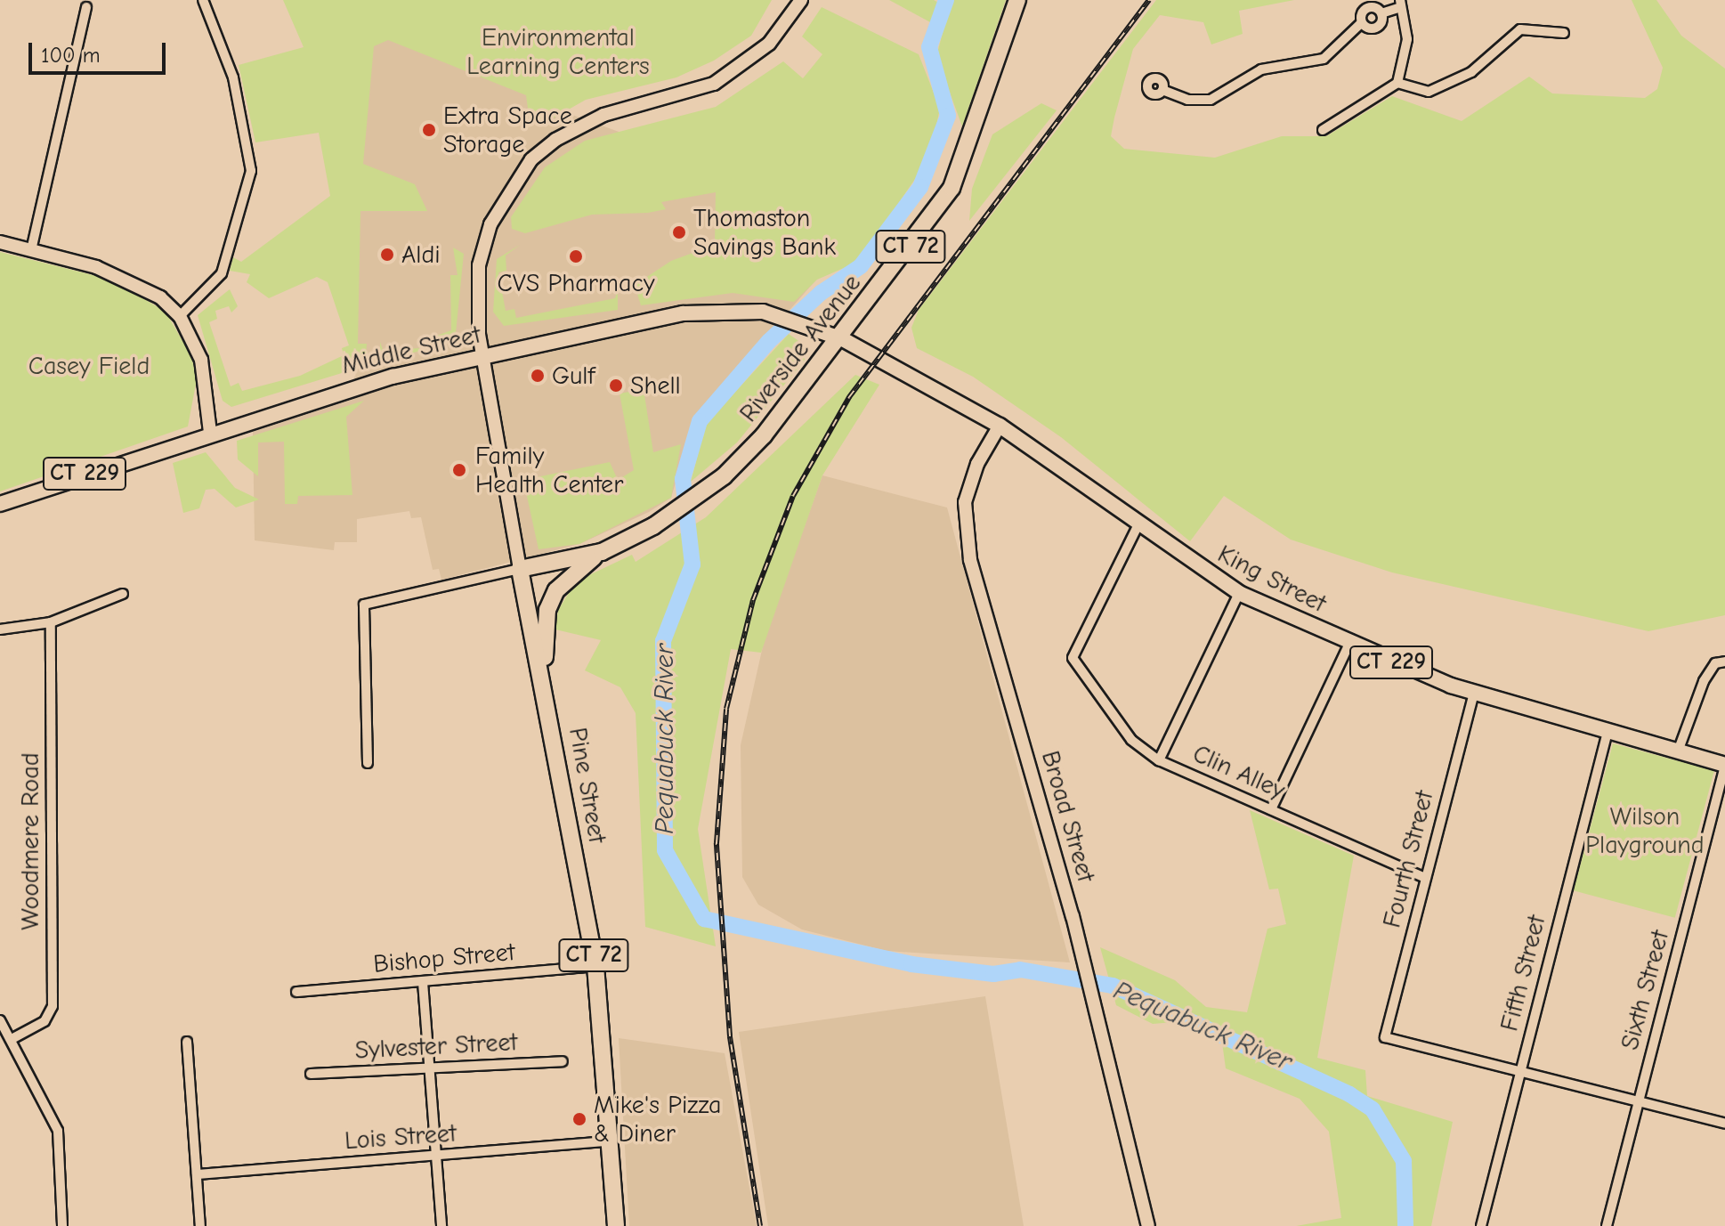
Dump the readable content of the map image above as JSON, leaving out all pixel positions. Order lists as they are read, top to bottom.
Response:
{
  "streets": {
    "highway": ["CT 72", "Riverside Avenue", "Pine Street"],
    "main road": [
      "Middle Street",
      "CT 229",
      "King Street",
      "Broad Street"
    ],
    "street": [
      "Clin Alley",
      "Woodmere Road",
      "Fourth Street",
      "Bishop Street",
      "Fifth Street",
      "Sixth Street",
      "Sylvester Street",
      "Lois Street"
    ]
  },
  "crossings": [
    ["CT 72", "Riverside Avenue"],
    ["CT 72", "Pine Street"],
    ["Riverside Avenue", "Middle Street"],
    ["Riverside Avenue", "King Street"],
    ["Riverside Avenue", "Pine Street"],
    ["Middle Street", "King Street"],
    ["Middle Street", "Pine Street"],
    ["King Street", "Clin Alley"],
    ["King Street", "Broad Street"],
    ["King Street", "Fourth Street"],
    ["King Street", "Fifth Street"],
    ["King Street", "Sixth Street"],
    ["Clin Alley", "Fourth Street"],
    ["Pine Street", "Bishop Street"],
    ["Pine Street", "Lois Street"],
    ["Fourth Street", "Fifth Street"]
  ],
  "water": ["Pequabuck River"],
  "parks": ["Environmental Learning Centers", "Casey Field", "Wilson Playground"],
  "places": [
    "Extra Space Storage",
    "Thomaston Savings Bank",
    "Aldi",
    "CVS Pharmacy",
    "Gulf",
    "Shell",
    "Family Health Center",
    "Mike's Pizza & Diner"
  ],
  "scale_bar": "100 m"
}
